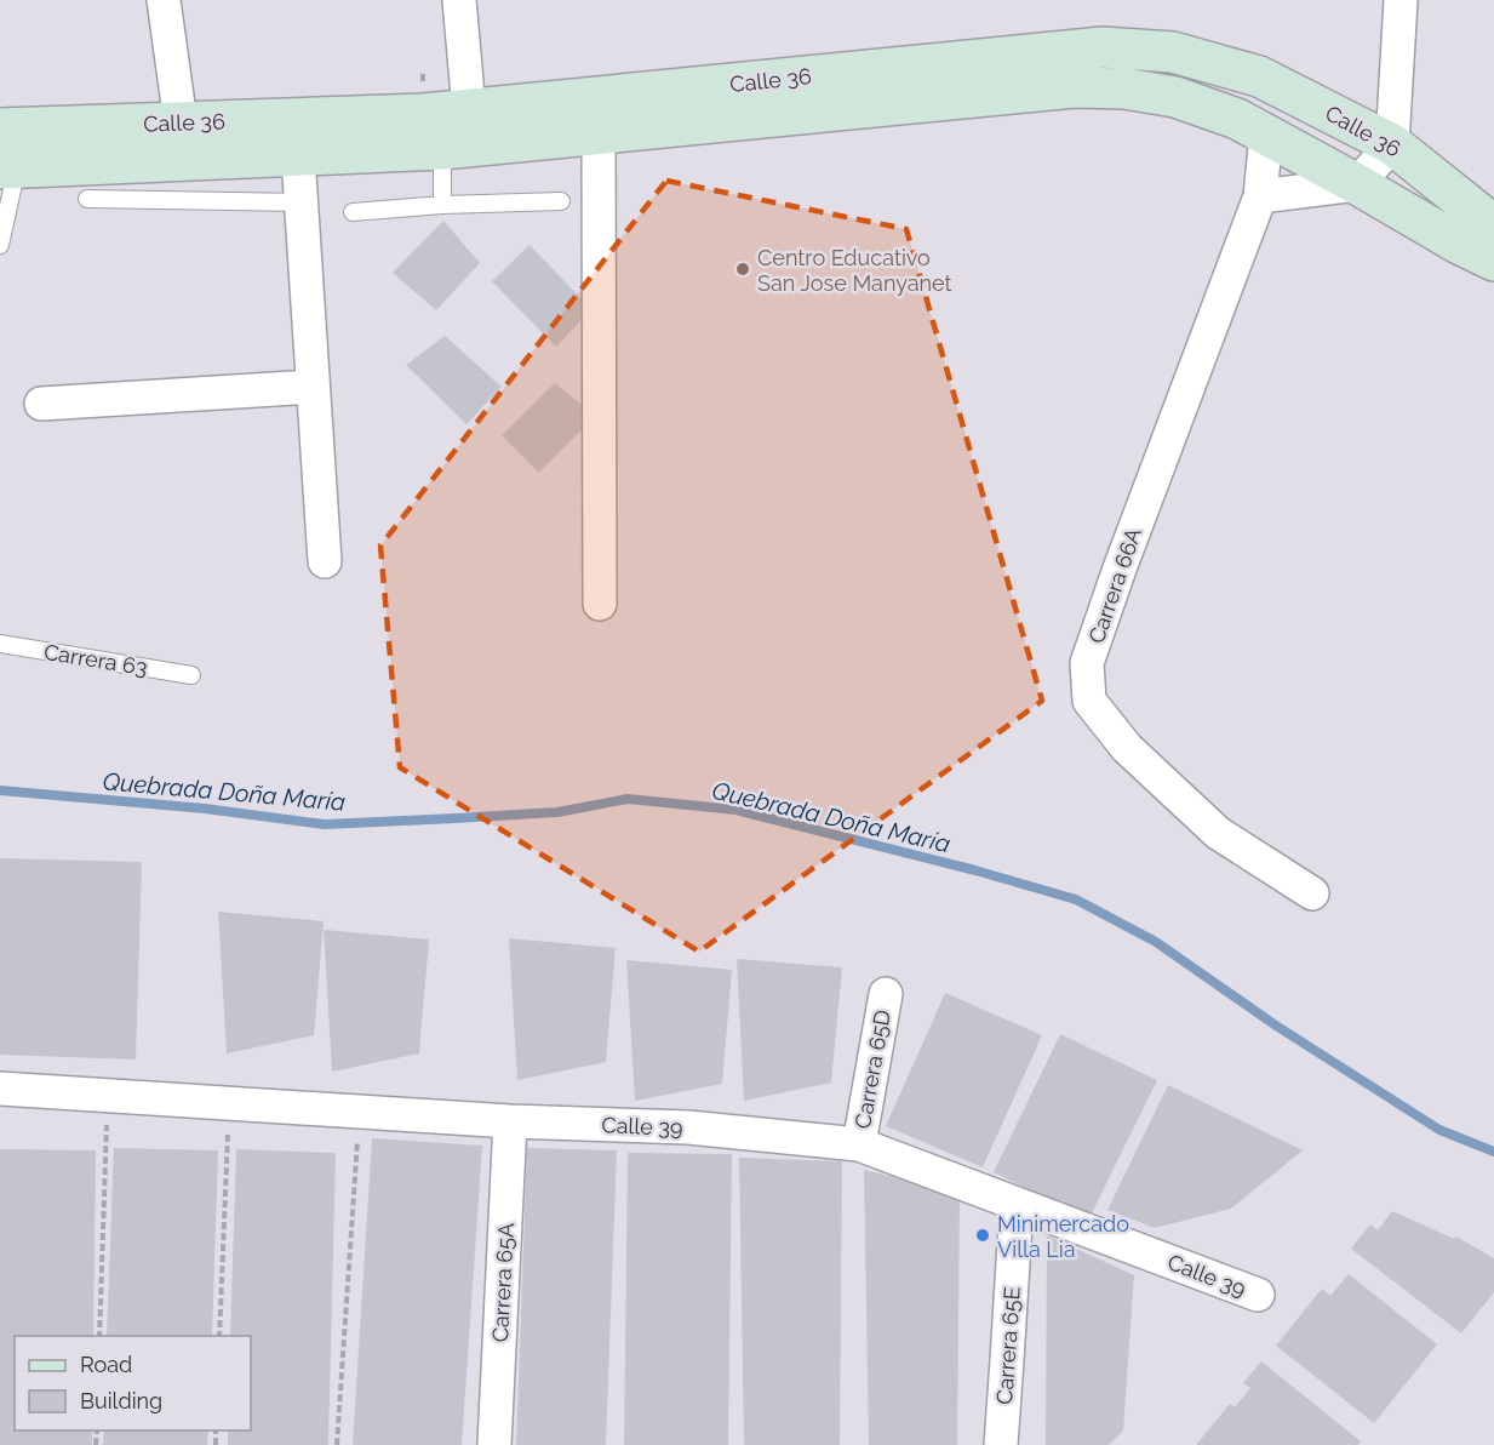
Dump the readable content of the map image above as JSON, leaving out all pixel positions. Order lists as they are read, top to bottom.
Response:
{
  "streets": {
    "main road": ["Calle 36"],
    "street": [
      "Carrera 66A",
      "Carrera 65D",
      "Calle 39",
      "Carrera 65A",
      "Carrera 65E"
    ],
    "lane": ["Carrera 63"]
  },
  "crossings": [
    ["Calle 36", "Carrera 66A"],
    ["Carrera 65D", "Calle 39"],
    ["Calle 39", "Carrera 65A"],
    ["Calle 39", "Carrera 65E"]
  ],
  "water": ["Quebrada Doña María"],
  "places": ["Centro Educativo San Jose Manyanet", "Minimercado Villa Lia"],
  "legend": ["Road", "Building"]
}
